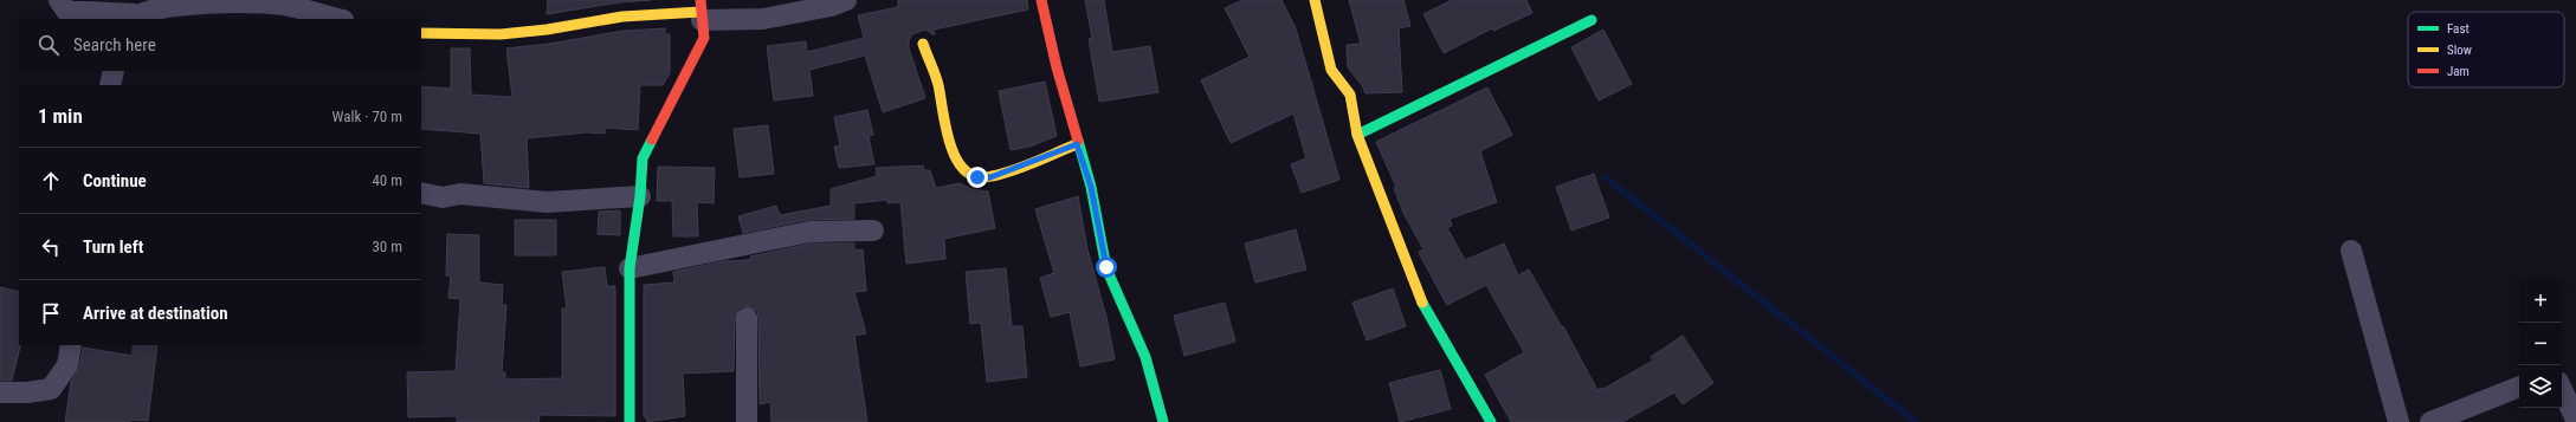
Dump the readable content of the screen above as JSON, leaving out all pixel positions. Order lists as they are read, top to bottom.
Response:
{
  "legend": ["Fast", "Slow", "Jam"],
  "page": {
    "search": "Search here",
    "heading": ["1 min", "Walk · 70 m"],
    "list": [
      ["Continue", "40 m"],
      ["Turn left", "30 m"],
      "Arrive at destination"
    ],
    "map_buttons": ["+", "−"]
  }
}
